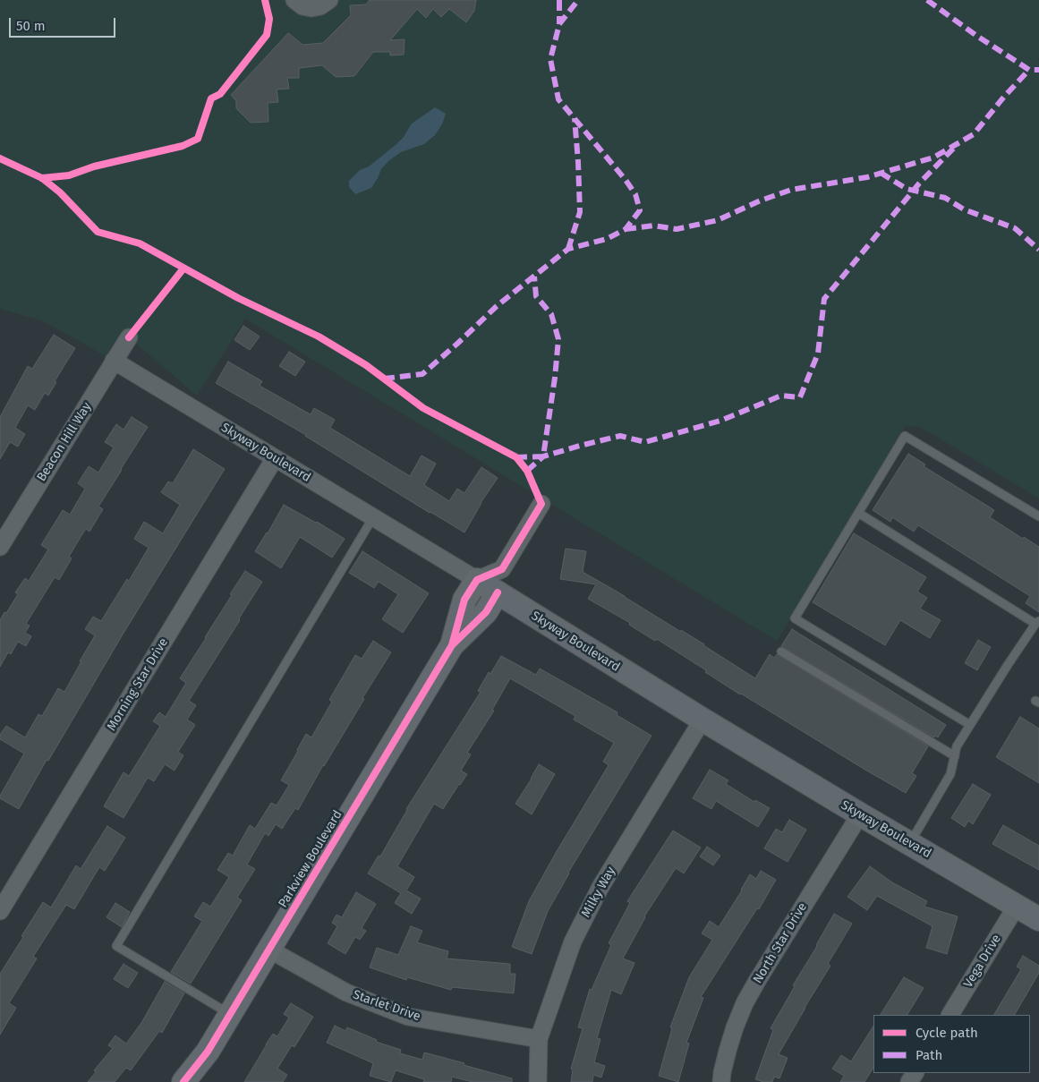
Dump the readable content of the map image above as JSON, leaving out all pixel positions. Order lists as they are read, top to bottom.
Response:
{
  "streets": {
    "street": [
      "Beacon Hill Way",
      "Skyway Boulevard",
      "Morning Star Drive",
      "Parkview Boulevard",
      "Milky Way",
      "North Star Drive",
      "Vega Drive",
      "Starlet Drive"
    ]
  },
  "crossings": [
    ["Beacon Hill Way", "Skyway Boulevard"],
    ["Skyway Boulevard", "Morning Star Drive"],
    ["Skyway Boulevard", "Parkview Boulevard"],
    ["Skyway Boulevard", "Milky Way"],
    ["Skyway Boulevard", "North Star Drive"],
    ["Skyway Boulevard", "Vega Drive"],
    ["Parkview Boulevard", "Starlet Drive"],
    ["Milky Way", "Starlet Drive"]
  ],
  "legend": ["Cycle path", "Path"],
  "scale_bar": "50 m"
}
